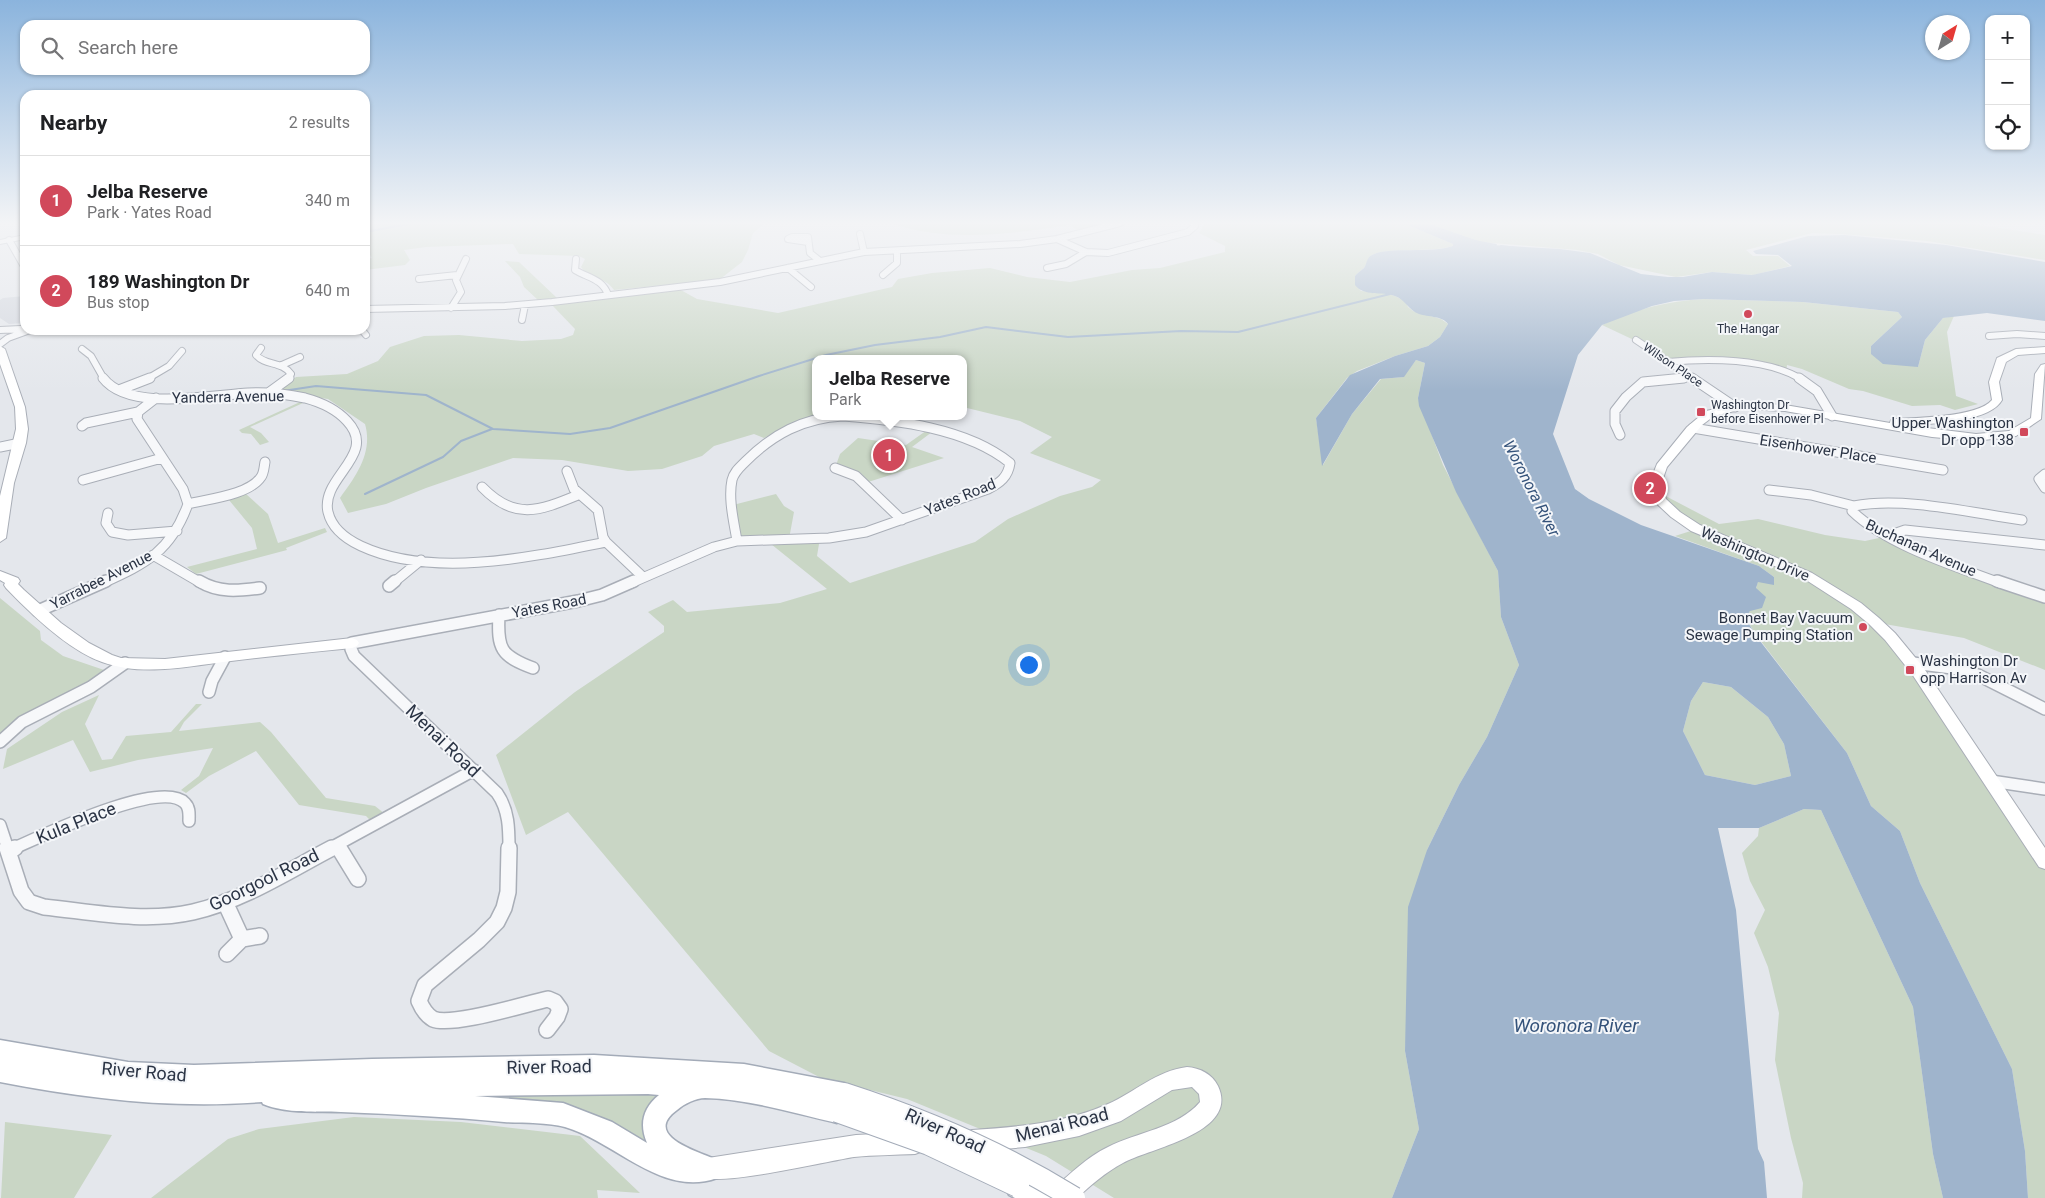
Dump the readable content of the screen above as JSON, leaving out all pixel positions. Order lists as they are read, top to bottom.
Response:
{
  "streets": {
    "main road": ["River Road"],
    "street": [
      "Wilson Place",
      "Yanderra Avenue",
      "Eisenhower Place",
      "Yates Road",
      "Buchanan Avenue",
      "Washington Drive",
      "Yarrabee Avenue",
      "Menai Road",
      "Kula Place",
      "Goorgool Road"
    ]
  },
  "crossings": [
    ["Wilson Place", "Washington Drive"],
    ["Eisenhower Place", "Washington Drive"],
    ["Yates Road", "Menai Road"],
    ["Menai Road", "Goorgool Road"],
    ["Kula Place", "Goorgool Road"]
  ],
  "water": ["Woronora River"],
  "places": {
    "other": ["The Hangar", "Bonnet Bay Vacuum Sewage Pumping Station"],
    "transit": ["Washington Dr before Eisenhower Pl", "Upper Washington Dr opp 138", "Washington Dr opp Harrison Av"]
  },
  "north": "top right",
  "page": {
    "map_buttons": ["+", "−"],
    "search": "Search here",
    "heading": ["Nearby", "2 results"],
    "list": [
      {
        "mark": "1",
        "name": "Jelba Reserve",
        "note": "Park · Yates Road",
        "value": "340 m"
      },
      {
        "mark": "2",
        "name": "189 Washington Dr",
        "note": "Bus stop",
        "value": "640 m"
      }
    ],
    "popup": ["Jelba Reserve", "Park"],
    "pins": ["1", "2"]
  }
}
